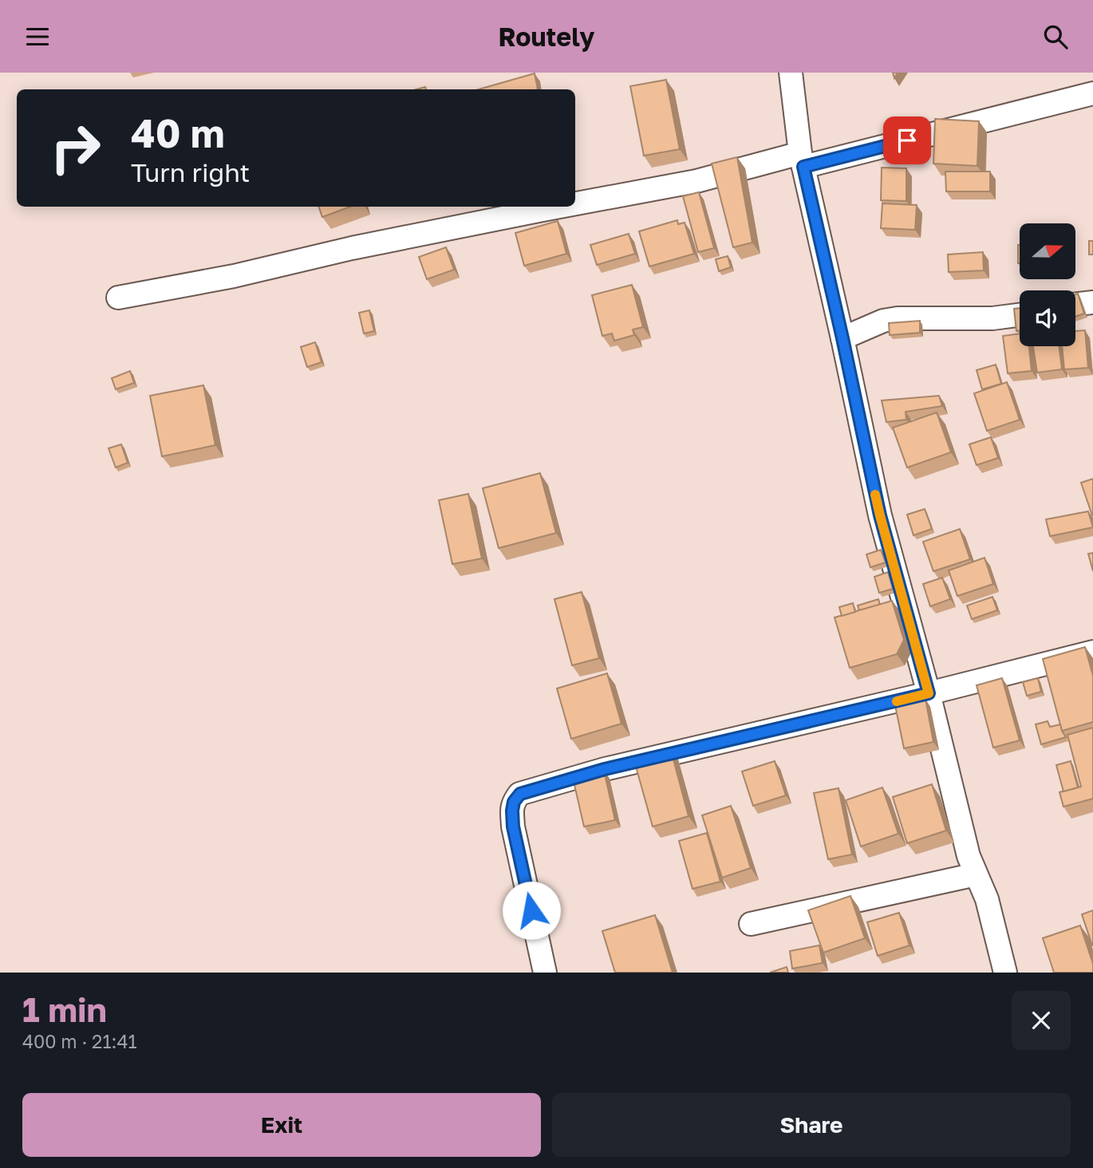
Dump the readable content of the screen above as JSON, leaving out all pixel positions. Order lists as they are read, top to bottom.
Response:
{
  "north": "right",
  "page": {
    "header": "Routely",
    "turn": ["40 m", "Turn right"],
    "heading": ["1 min", "400 m · 21:41"],
    "buttons": ["Exit", "Share"]
  }
}
